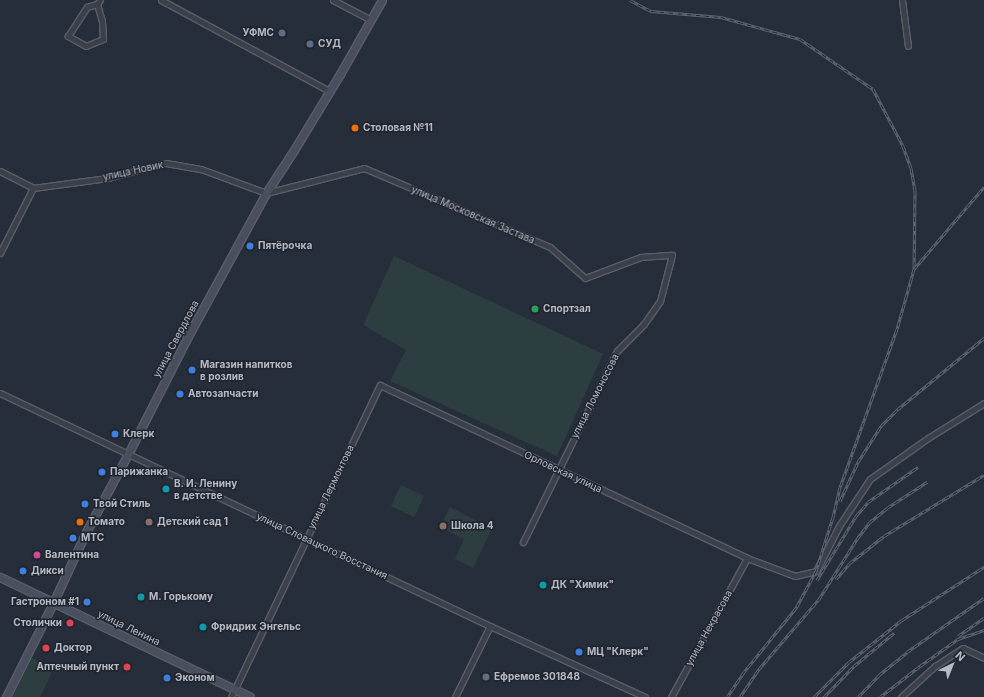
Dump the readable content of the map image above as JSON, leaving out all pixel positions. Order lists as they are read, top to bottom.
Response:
{
  "streets": {
    "main road": ["улица Свердлова", "улица Ленина"],
    "street": [
      "улица Новик",
      "улица Московская Застава",
      "улица Ломоносова",
      "Орловская улица",
      "улица Лермонтова",
      "улица Словацкого Восстания",
      "улица Некрасова"
    ]
  },
  "crossings": [
    ["улица Новик", "улица Московская Застава"],
    ["улица Новик", "улица Свердлова"],
    ["улица Московская Застава", "улица Свердлова"],
    ["улица Московская Застава", "улица Ломоносова"],
    ["улица Свердлова", "улица Словацкого Восстания"],
    ["улица Свердлова", "улица Ленина"],
    ["улица Ломоносова", "Орловская улица"],
    ["Орловская улица", "улица Лермонтова"],
    ["Орловская улица", "улица Некрасова"],
    ["улица Лермонтова", "улица Словацкого Восстания"],
    ["улица Лермонтова", "улица Ленина"]
  ],
  "places": [
    "УФМС",
    "СУД",
    "Столовая №11",
    "Пятёрочка",
    "Спортзал",
    "Магазин напитков в розлив",
    "Автозапчасти",
    "Клерк",
    "Парижанка",
    "В. И. Ленину в детстве",
    "Твой Стиль",
    "Томато",
    "Детский сад 1",
    "Школа 4",
    "МТС",
    "Валентина",
    "Дикси",
    "ДК \"Химик\"",
    "М. Горькому",
    "Гастроном #1",
    "Столички",
    "Фридрих Энгельс",
    "Доктор",
    "МЦ \"Клерк\"",
    "Аптечный пункт",
    "Ефремов 301848",
    "Эконом"
  ],
  "north": "top right"
}
